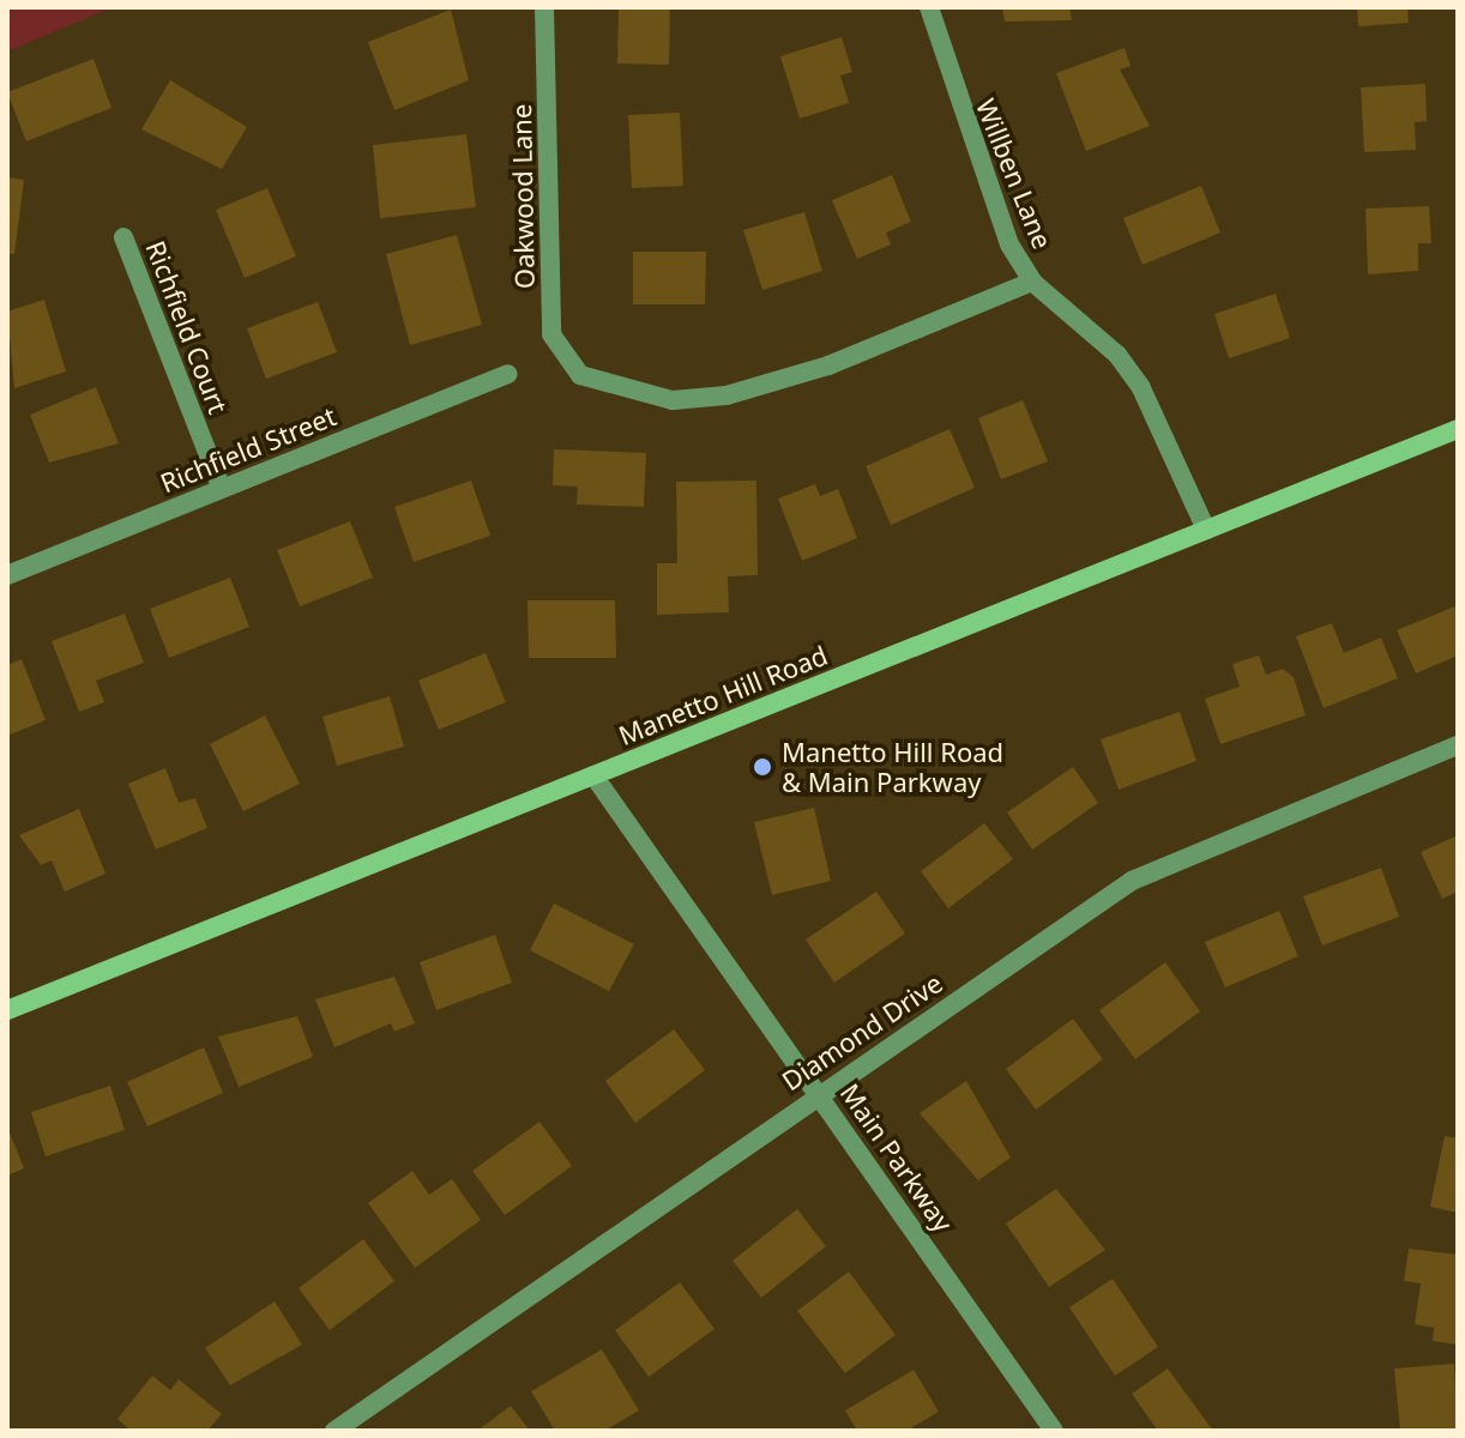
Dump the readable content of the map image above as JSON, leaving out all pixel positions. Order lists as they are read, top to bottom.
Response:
{
  "streets": {
    "main road": ["Manetto Hill Road"],
    "street": [
      "Willben Lane",
      "Oakwood Lane",
      "Richfield Court",
      "Richfield Street",
      "Diamond Drive",
      "Main Parkway"
    ]
  },
  "crossings": [
    ["Willben Lane", "Oakwood Lane"],
    ["Willben Lane", "Manetto Hill Road"],
    ["Richfield Court", "Richfield Street"],
    ["Manetto Hill Road", "Main Parkway"],
    ["Diamond Drive", "Main Parkway"]
  ],
  "places": ["Manetto Hill Road & Main Parkway"]
}
